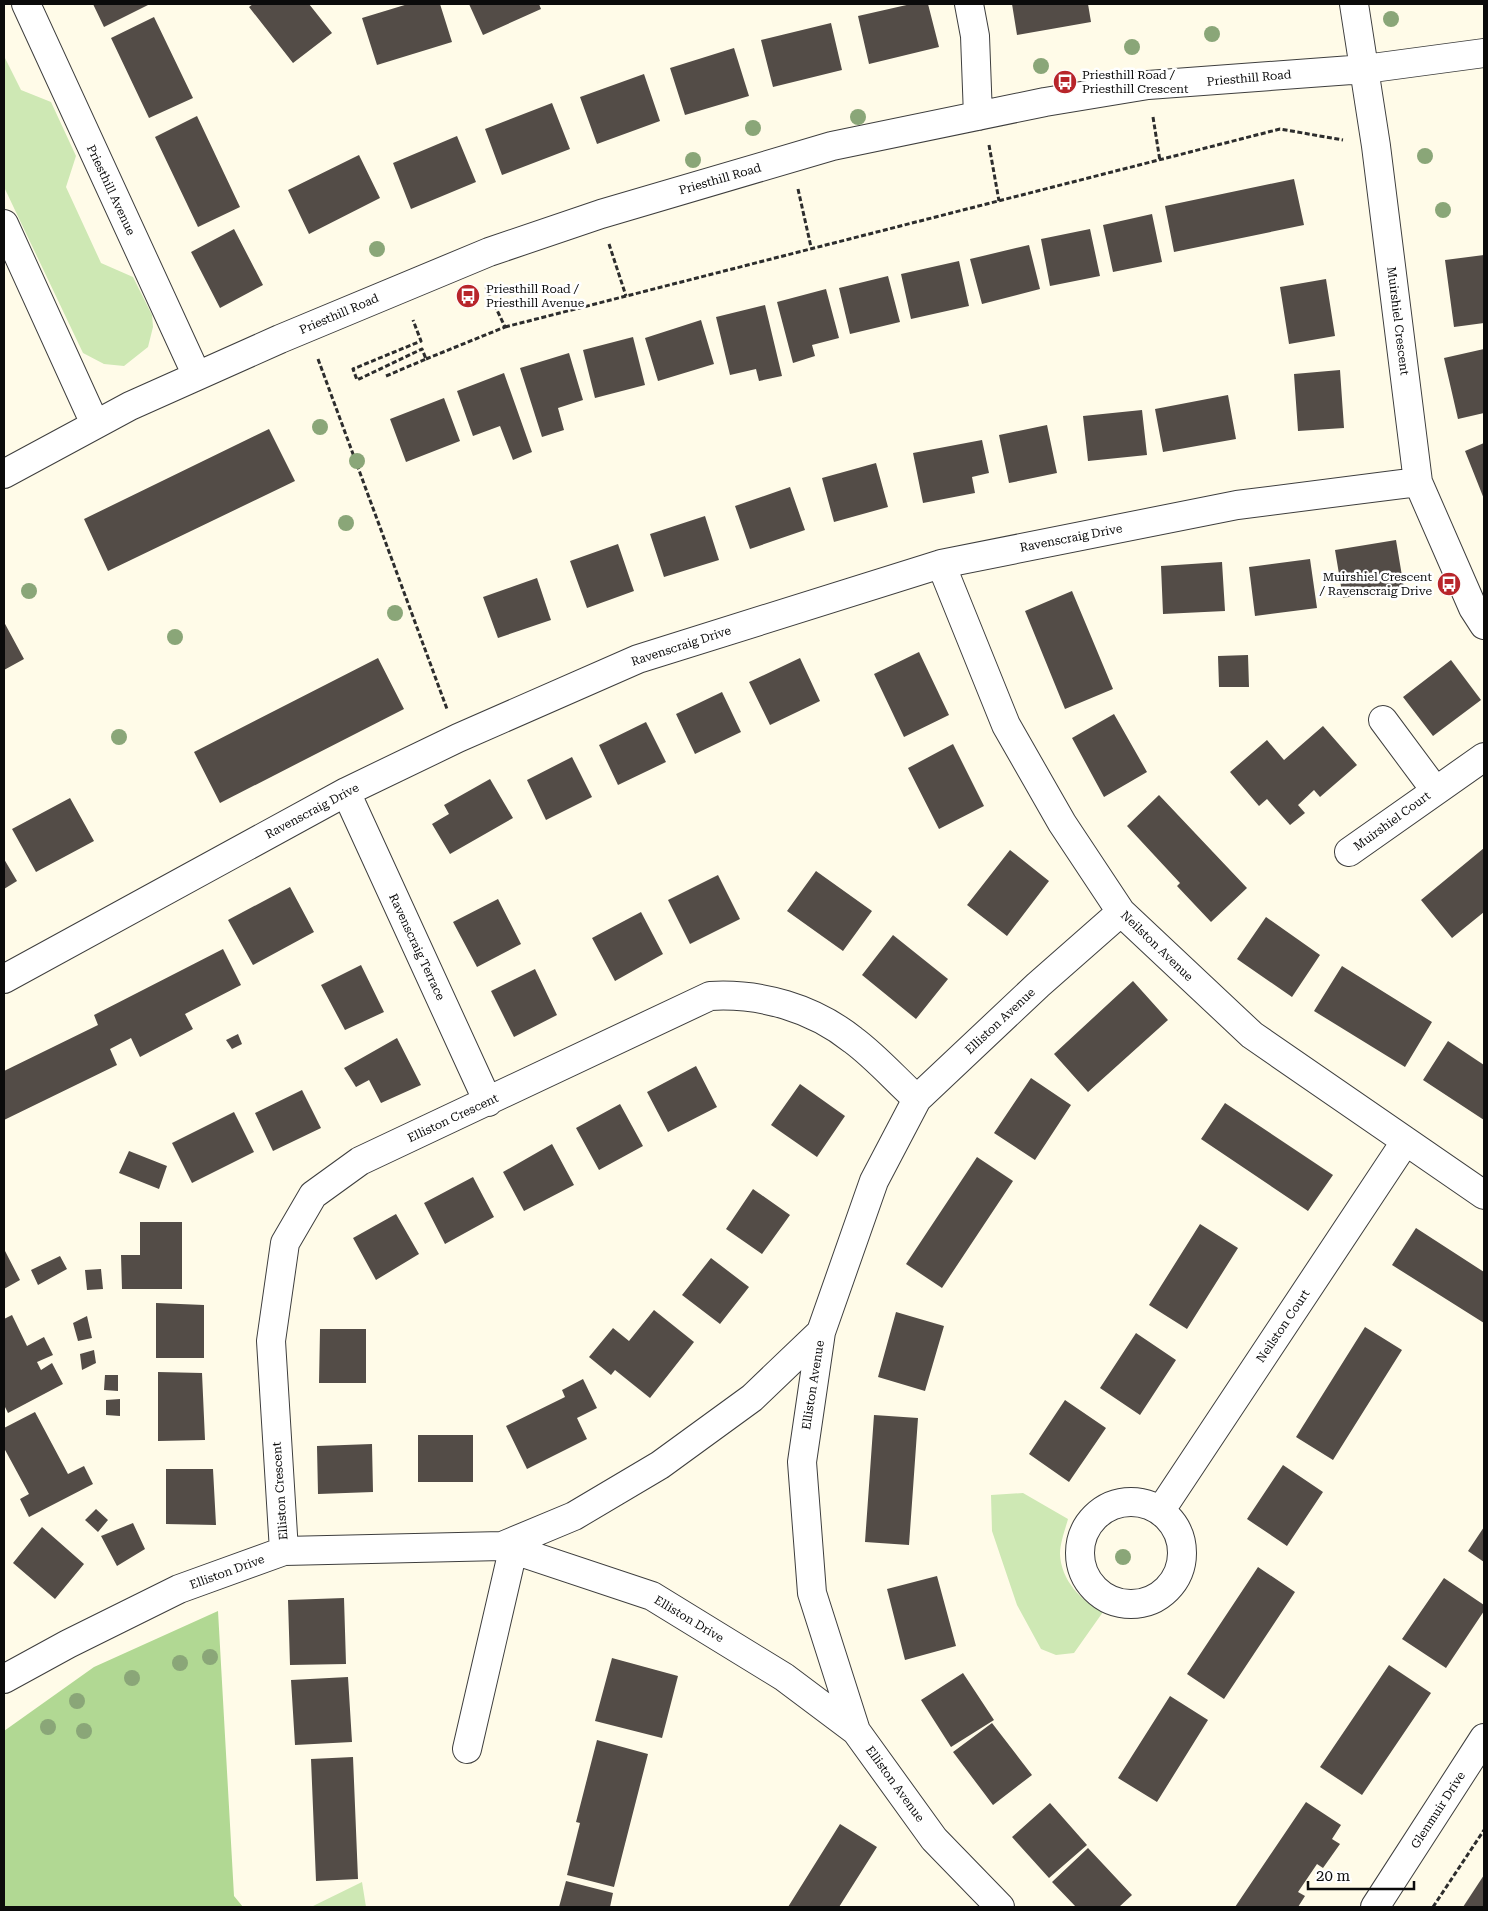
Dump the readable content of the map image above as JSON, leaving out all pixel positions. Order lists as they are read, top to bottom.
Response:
{
  "streets": {
    "street": [
      "Priesthill Road",
      "Priesthill Avenue",
      "Muirshiel Crescent",
      "Ravenscraig Drive",
      "Muirshiel Court",
      "Neilston Avenue",
      "Ravenscraig Terrace",
      "Elliston Avenue",
      "Elliston Crescent",
      "Neilston Court",
      "Elliston Drive",
      "Glenmuir Drive"
    ]
  },
  "crossings": [
    ["Priesthill Road", "Priesthill Avenue"],
    ["Priesthill Road", "Muirshiel Crescent"],
    ["Muirshiel Crescent", "Ravenscraig Drive"],
    ["Ravenscraig Drive", "Neilston Avenue"],
    ["Ravenscraig Drive", "Ravenscraig Terrace"],
    ["Neilston Avenue", "Elliston Avenue"],
    ["Neilston Avenue", "Neilston Court"],
    ["Ravenscraig Terrace", "Elliston Crescent"],
    ["Elliston Avenue", "Elliston Crescent"],
    ["Elliston Avenue", "Elliston Drive"],
    ["Elliston Crescent", "Elliston Drive"]
  ],
  "places": {
    "bus stop": ["Priesthill Road / Priesthill Crescent", "Priesthill Road / Priesthill Avenue", "Muirshiel Crescent / Ravenscraig Drive"]
  },
  "scale_bar": "20 m"
}
